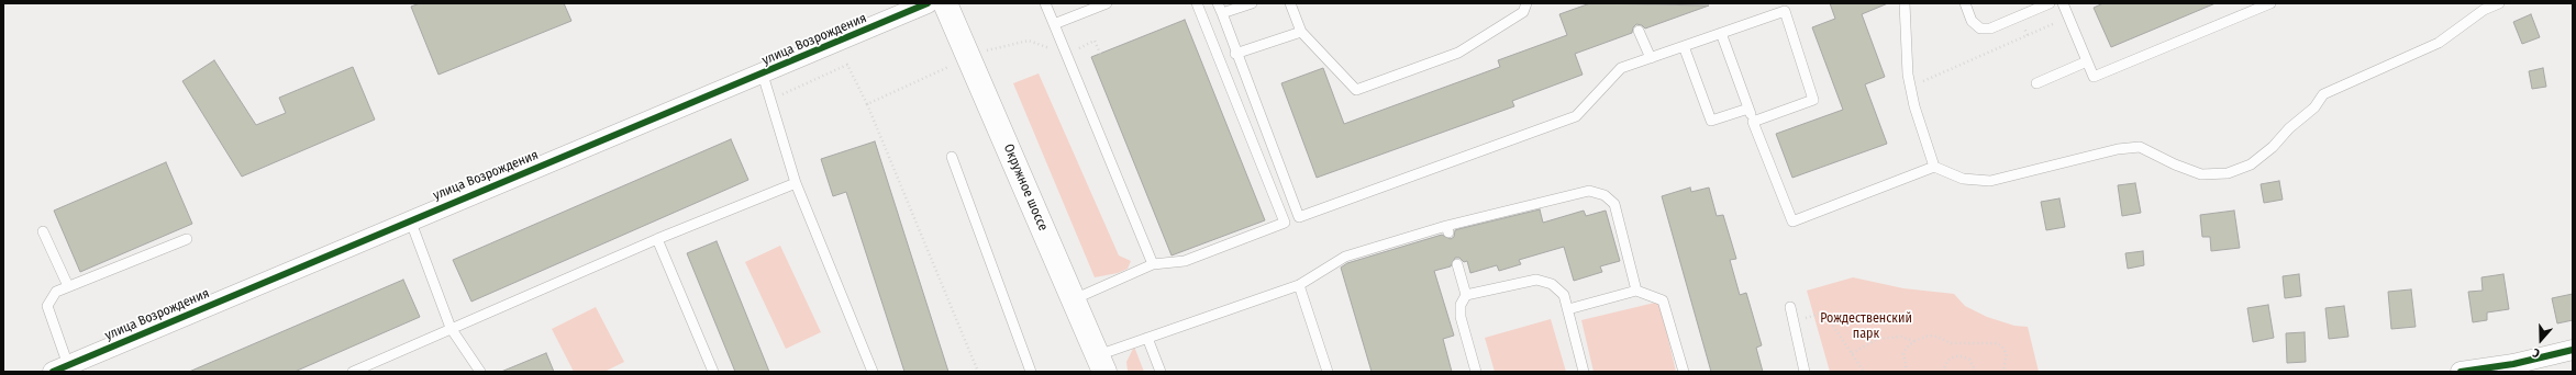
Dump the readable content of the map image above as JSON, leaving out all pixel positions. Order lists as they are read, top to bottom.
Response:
{
  "streets": {
    "main road": ["Окружное шоссе"],
    "street": ["улица Возрождения"]
  },
  "parks": ["Рождественский парк"],
  "north": "bottom"
}
